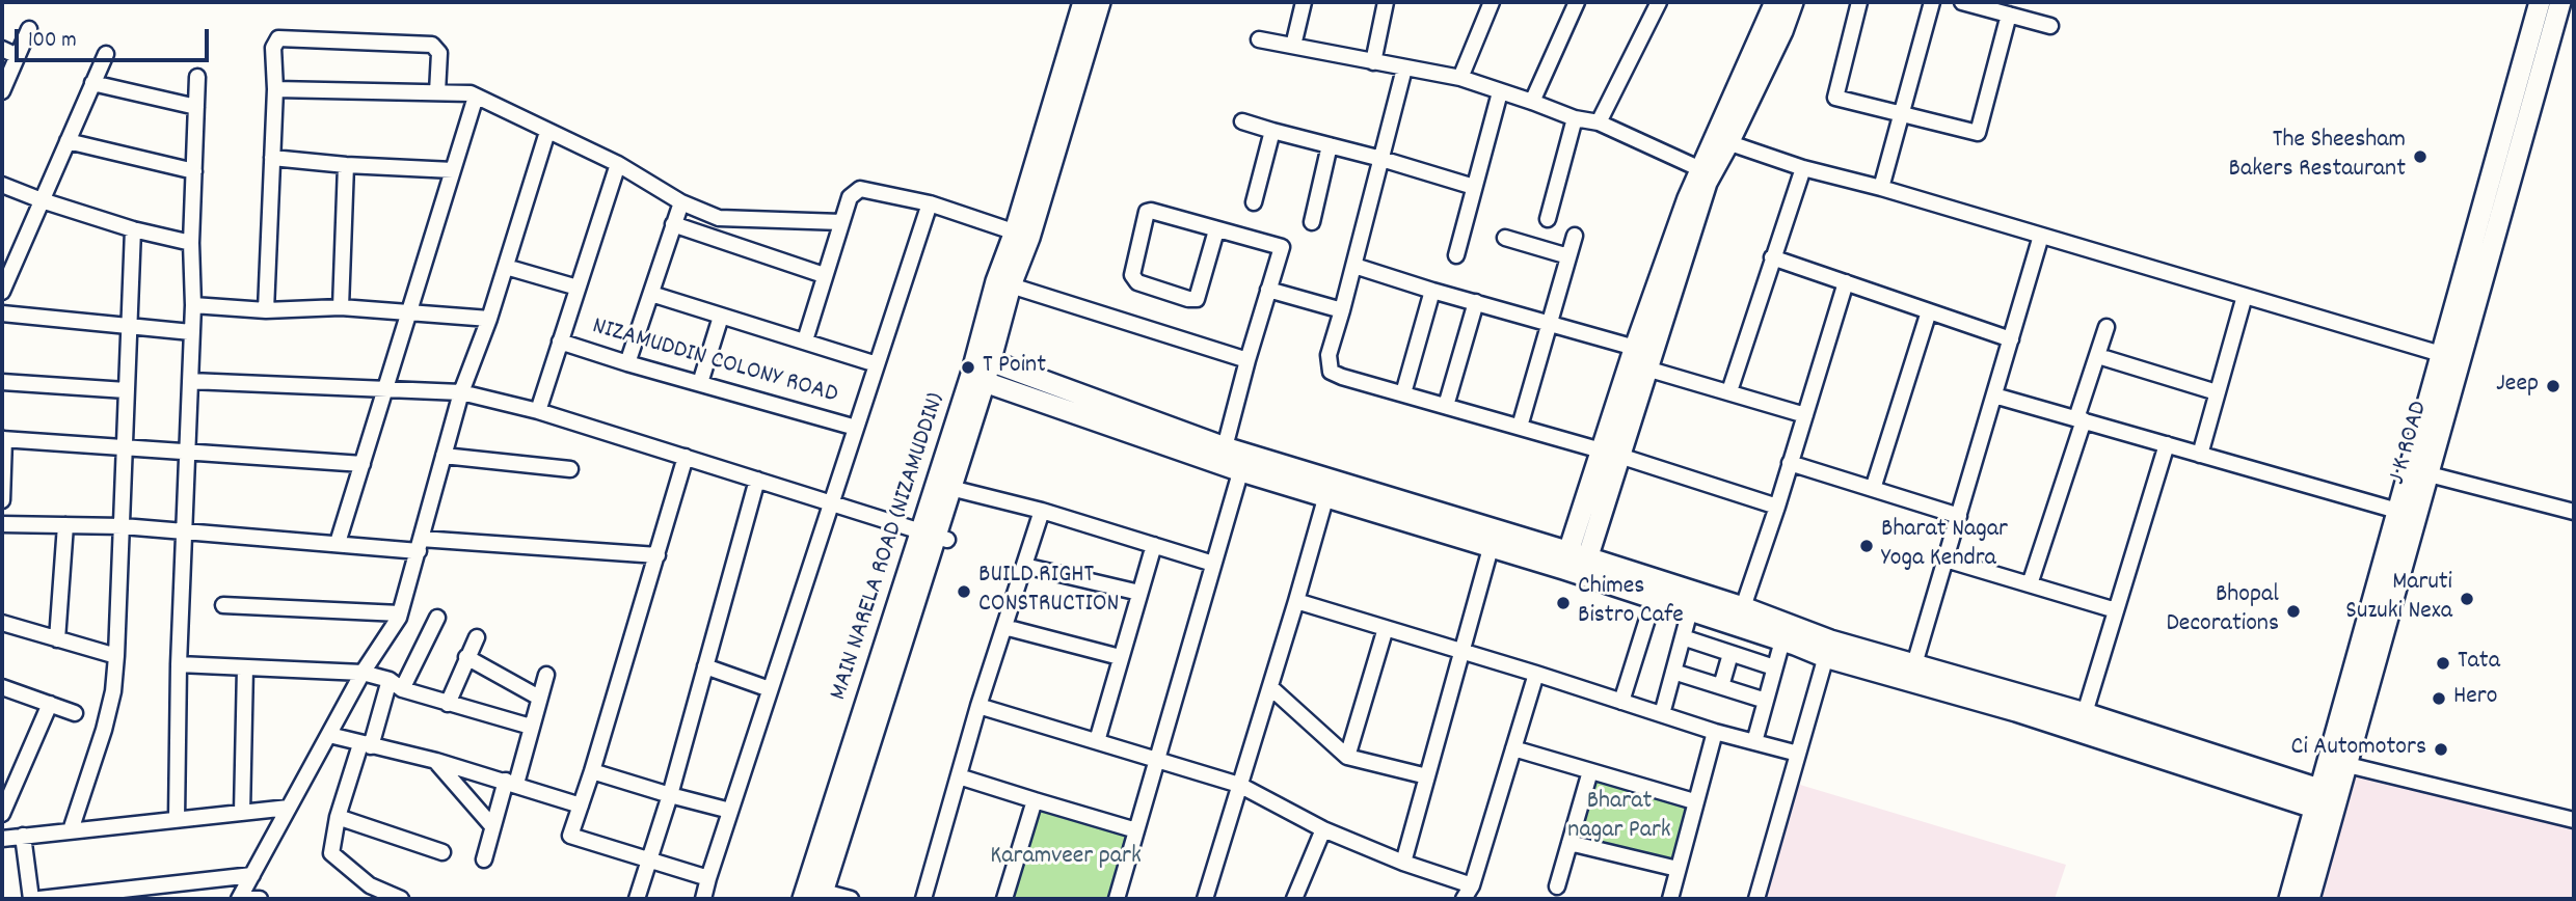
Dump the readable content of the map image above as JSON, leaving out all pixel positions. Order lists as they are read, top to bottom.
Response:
{
  "streets": {
    "street": ["NIZAMUDDIN COLONY ROAD", "J K ROAD", "MAIN NARELA ROAD (NIZAMUDDIN)"]
  },
  "crossings": [
    ["NIZAMUDDIN COLONY ROAD", "MAIN NARELA ROAD (NIZAMUDDIN)"]
  ],
  "parks": ["Bharat nagar Park", "Karamveer park"],
  "places": [
    "The Sheesham Bakers Restaurant",
    "T Point",
    "Jeep",
    "Bharat Nagar Yoga Kendra",
    "BUILD RIGHT CONSTRUCTION",
    "Maruti Suzuki Nexa",
    "Chimes Bistro Cafe",
    "Bhopal Decorations",
    "Tata",
    "Hero",
    "Ci Automotors"
  ],
  "scale_bar": "100 m"
}
